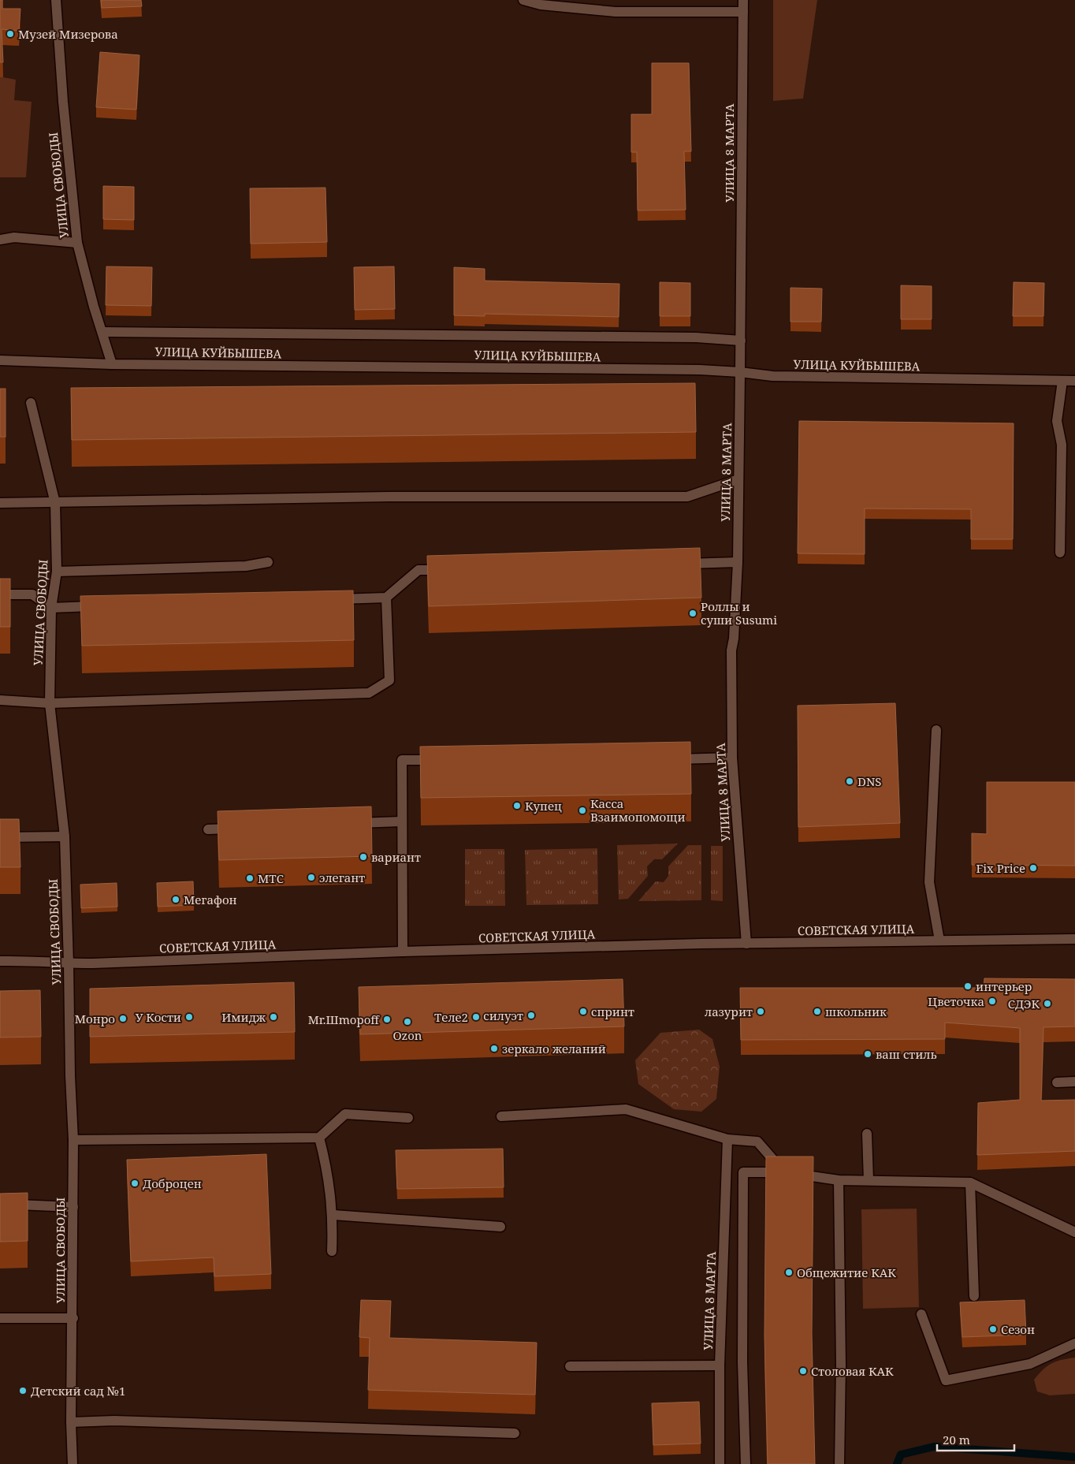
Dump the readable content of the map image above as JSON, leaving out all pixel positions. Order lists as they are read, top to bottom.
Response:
{
  "streets": {
    "main road": [
      "УЛИЦА 8 МАРТА",
      "УЛИЦА СВОБОДЫ",
      "УЛИЦА КУЙБЫШЕВА",
      "СОВЕТСКАЯ УЛИЦА"
    ]
  },
  "crossings": [
    ["УЛИЦА 8 МАРТА", "УЛИЦА КУЙБЫШЕВА"],
    ["УЛИЦА 8 МАРТА", "СОВЕТСКАЯ УЛИЦА"],
    ["УЛИЦА СВОБОДЫ", "УЛИЦА КУЙБЫШЕВА"],
    ["УЛИЦА СВОБОДЫ", "СОВЕТСКАЯ УЛИЦА"]
  ],
  "places": [
    "Музей Мизерова",
    "Роллы и суши Susumi",
    "DNS",
    "Купец",
    "Касса Взаимопомощи",
    "вариант",
    "Fix Price",
    "элегант",
    "МТС",
    "Мегафон",
    "интерьер",
    "Цветочка",
    "СДЭК",
    "спринт",
    "лазурит",
    "школьник",
    "силуэт",
    "У Кости",
    "Имидж",
    "Теле2",
    "Монро",
    "Mr.Шmopoff",
    "Ozon",
    "зеркало желаний",
    "ваш стиль",
    "Доброцен",
    "Общежитие КАК",
    "Сезон",
    "Столовая КАК",
    "Детский сад №1"
  ],
  "scale_bar": "20 m"
}
